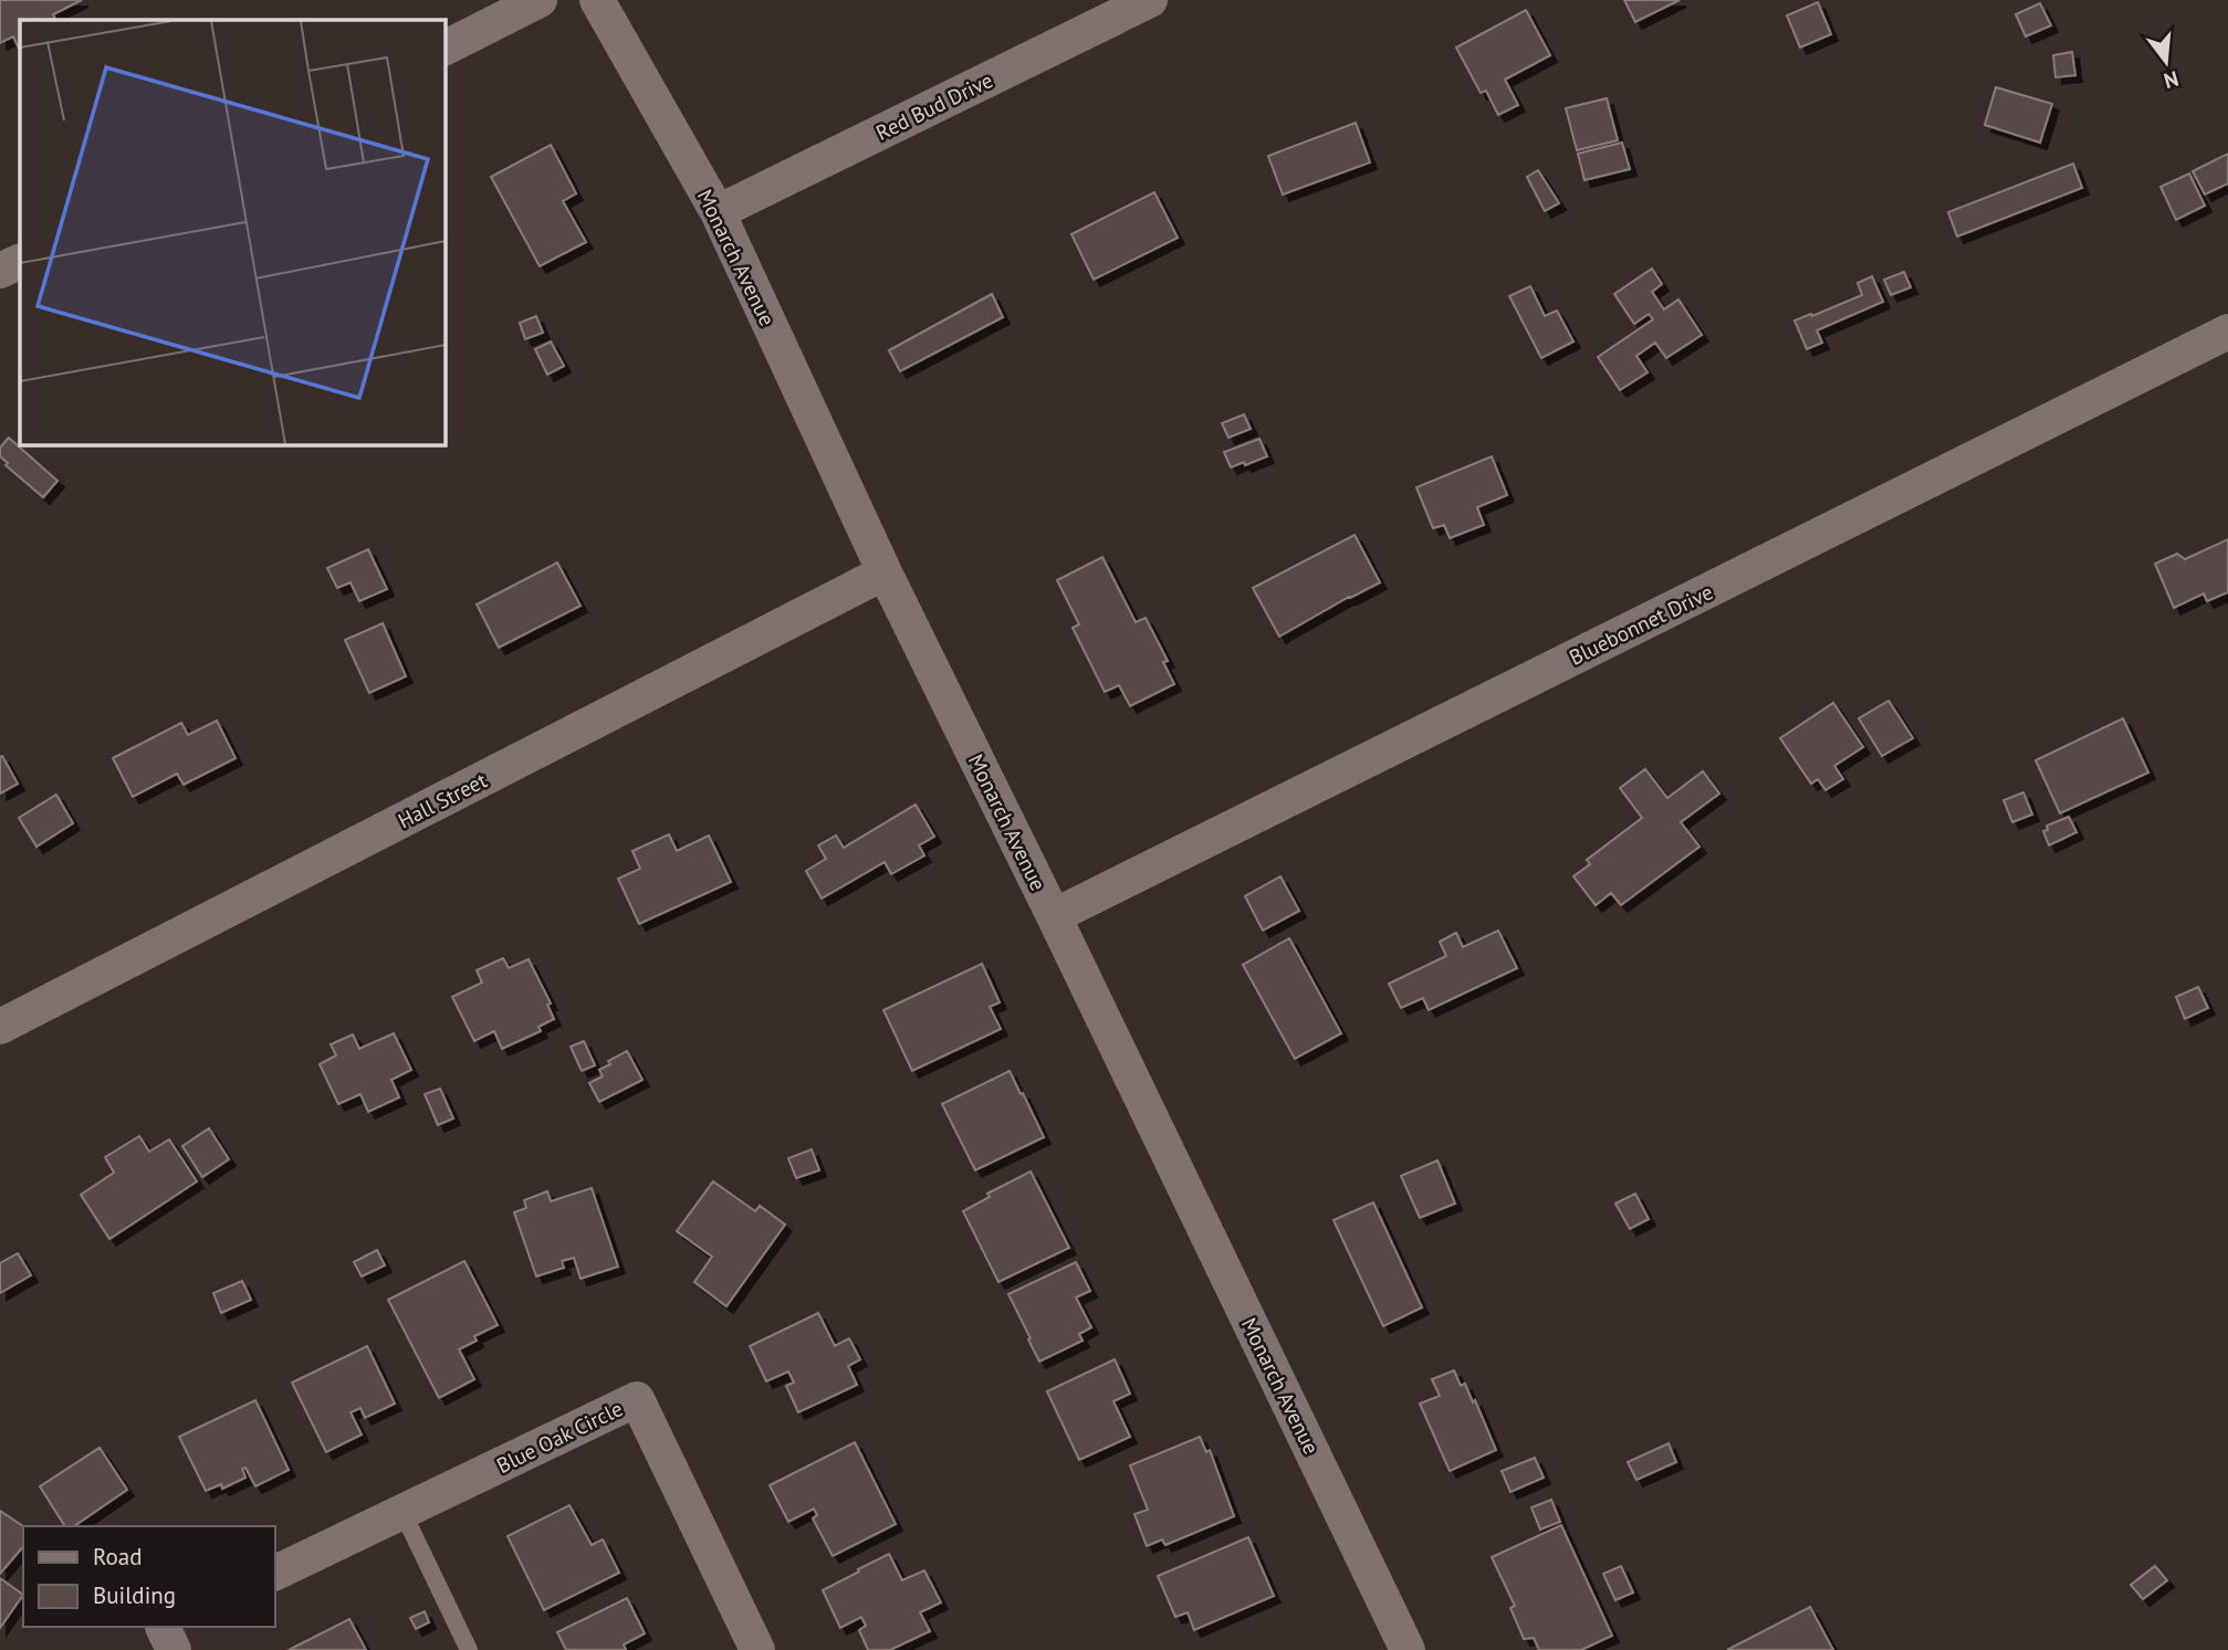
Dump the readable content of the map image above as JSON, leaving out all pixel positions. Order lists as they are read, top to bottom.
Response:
{
  "streets": {
    "street": [
      "Red Bud Drive",
      "Monarch Avenue",
      "Bluebonnet Drive",
      "Hall Street",
      "Blue Oak Circle"
    ]
  },
  "crossings": [
    ["Red Bud Drive", "Monarch Avenue"],
    ["Monarch Avenue", "Bluebonnet Drive"],
    ["Monarch Avenue", "Hall Street"]
  ],
  "legend": ["Road", "Building"],
  "north": "bottom"
}
